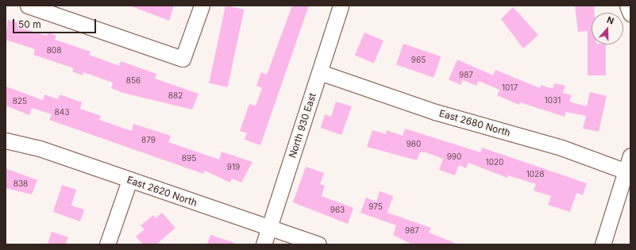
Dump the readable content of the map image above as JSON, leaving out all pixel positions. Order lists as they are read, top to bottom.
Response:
{
  "streets": {
    "street": ["East 2680 North", "North 930 East", "East 2620 North"]
  },
  "crossings": [
    ["East 2680 North", "North 930 East"],
    ["North 930 East", "East 2620 North"]
  ],
  "house_numbers": [
    "808",
    "965",
    "987",
    "856",
    "1017",
    "882",
    "1031",
    "825",
    "843",
    "879",
    "980",
    "990",
    "895",
    "1020",
    "919",
    "1028",
    "838",
    "975",
    "963",
    "987"
  ],
  "scale_bar": "50 m",
  "north": "top"
}
